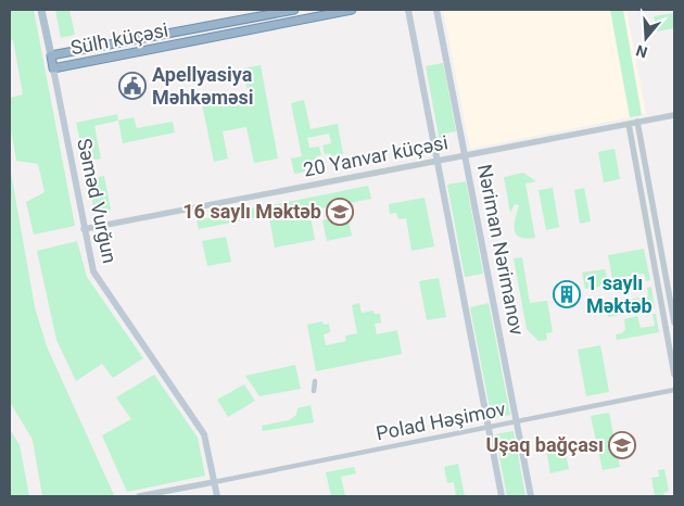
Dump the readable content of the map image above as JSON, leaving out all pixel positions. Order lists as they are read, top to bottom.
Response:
{
  "streets": {
    "highway": ["Sülh küçəsi", "Səməd Vurğun"],
    "main road": ["Nəriman Nərimanov"],
    "street": ["20 Yanvar küçəsi", "Polad Həşimov"]
  },
  "crossings": [
    ["Sülh küçəsi", "Səməd Vurğun"],
    ["20 Yanvar küçəsi", "Səməd Vurğun"],
    ["20 Yanvar küçəsi", "Nəriman Nərimanov"],
    ["Səməd Vurğun", "Polad Həşimov"],
    ["Nəriman Nərimanov", "Polad Həşimov"]
  ],
  "places": {
    "public building": ["Apellyasiya Məhkəməsi"],
    "school or university": ["16 saylı Məktəb", "Uşaq bağçası"],
    "building": ["1 saylı Məktəb"]
  },
  "north": "bottom"
}
